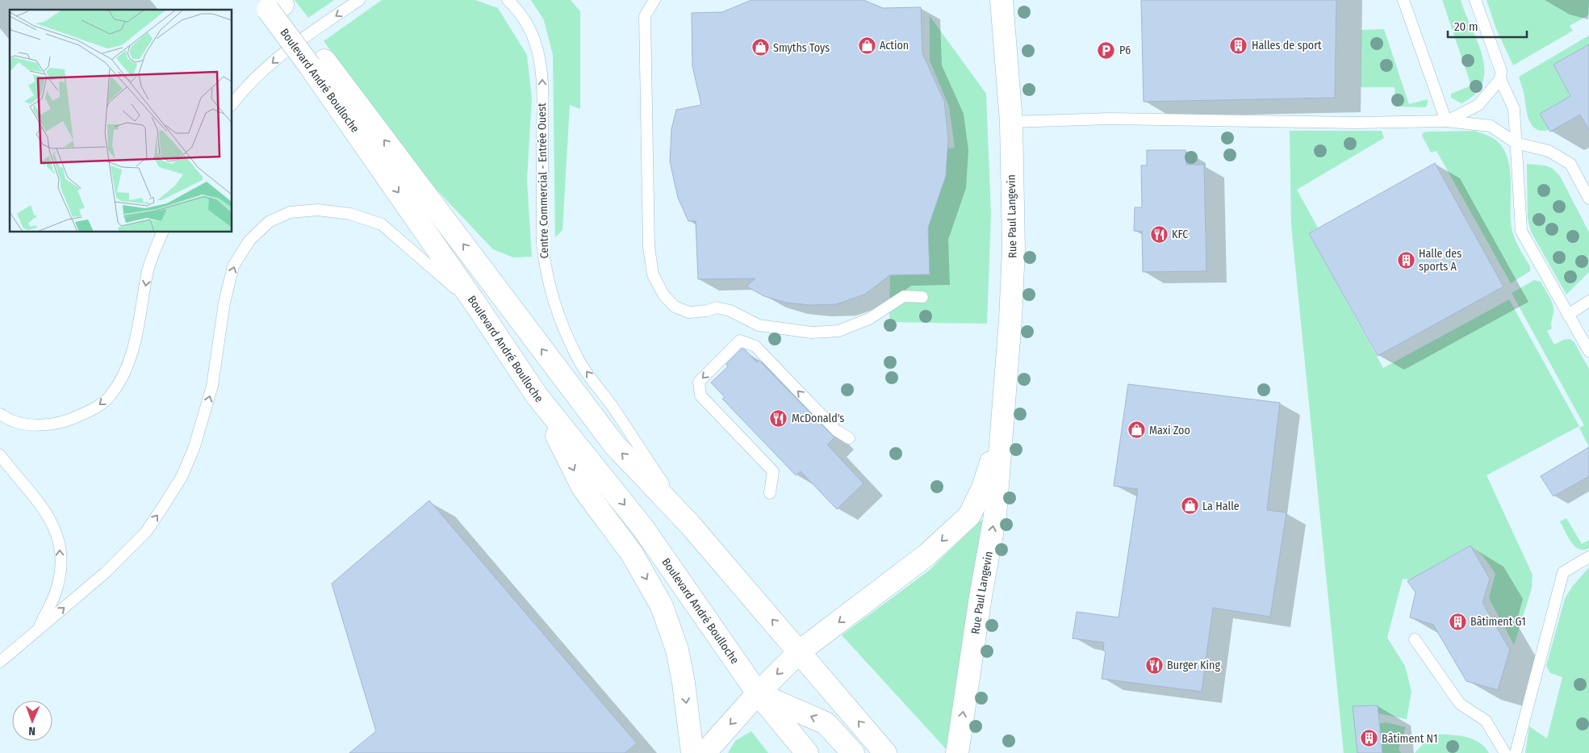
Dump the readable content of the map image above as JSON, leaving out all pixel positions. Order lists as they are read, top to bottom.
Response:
{
  "streets": {
    "main road": ["Boulevard André Boulloche", "Rue Paul Langevin"],
    "lane": ["Centre Commercial - Entrée Ouest"]
  },
  "crossings": [
    ["Boulevard André Boulloche", "Centre Commercial - Entrée Ouest"],
    ["Boulevard André Boulloche", "Rue Paul Langevin"]
  ],
  "one_way": ["Centre Commercial - Entrée Ouest"],
  "places": {
    "shop": [
      "Action",
      "Smyths Toys",
      "Maxi Zoo",
      "La Halle"
    ],
    "building": [
      "Halles de sport",
      "Halle des sports A",
      "Bâtiment G1",
      "Bâtiment N1"
    ],
    "parking": ["P6"],
    "restaurant": ["KFC", "McDonald's", "Burger King"]
  },
  "scale_bar": "20 m",
  "north": "bottom"
}
